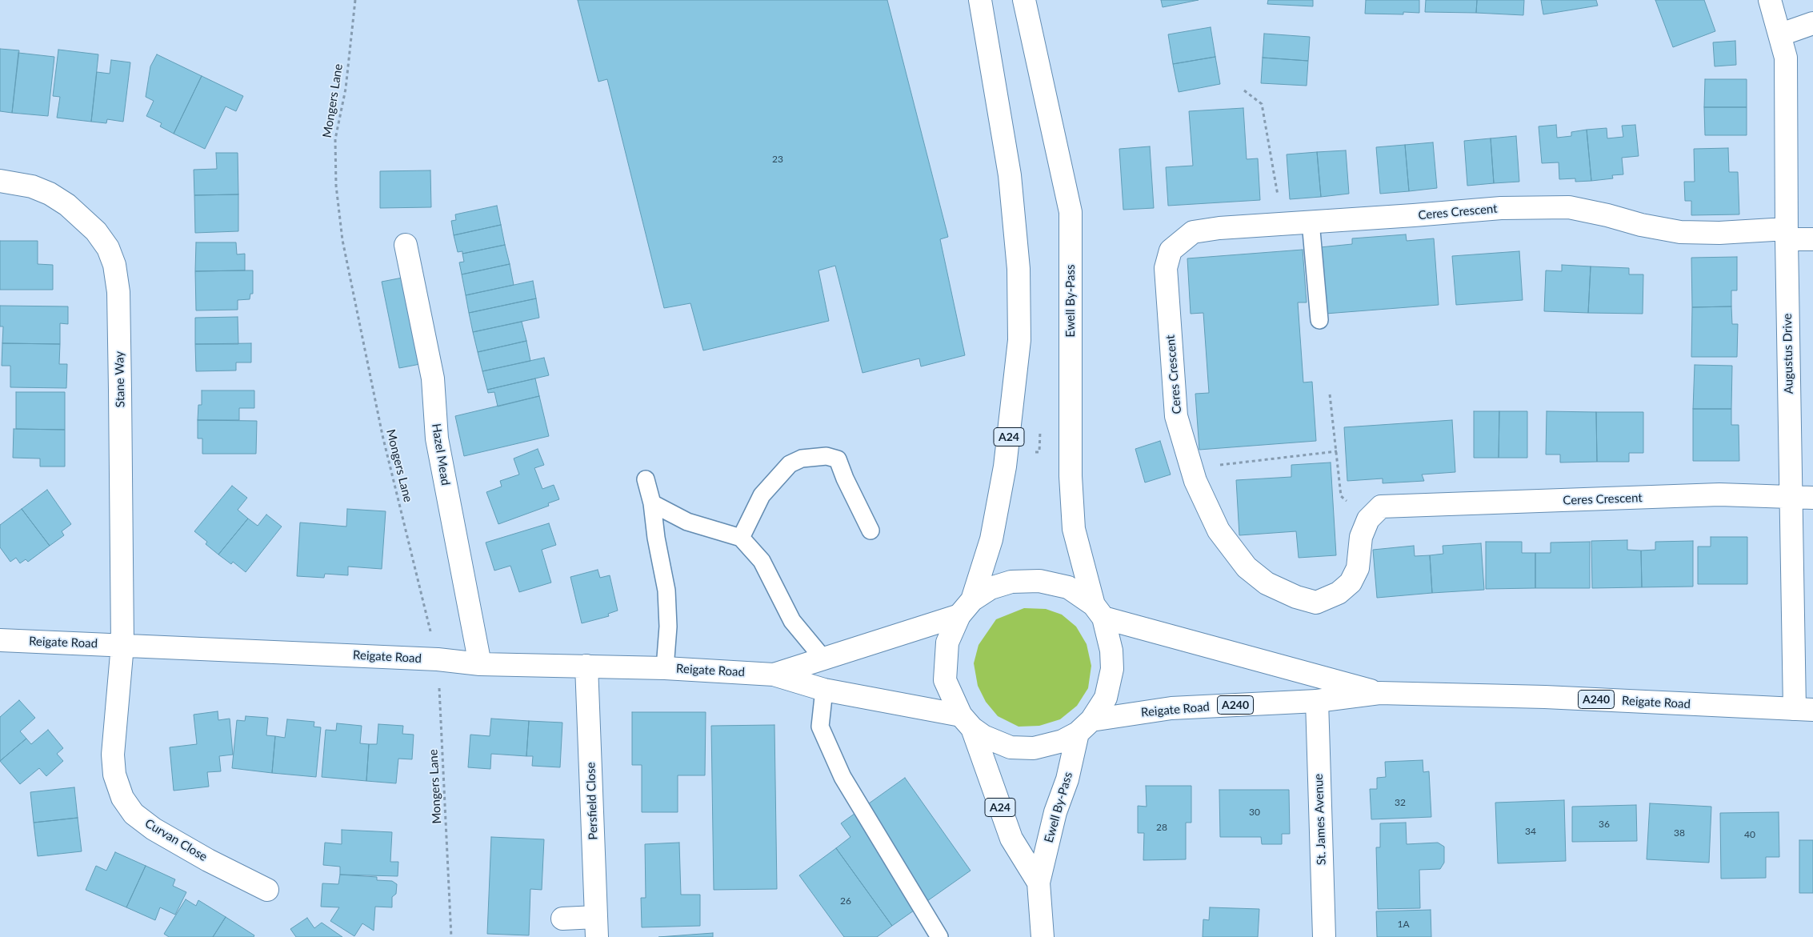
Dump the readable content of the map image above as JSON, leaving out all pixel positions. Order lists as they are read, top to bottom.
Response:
{
  "streets": {
    "main road": [
      "Ceres Crescent",
      "Ewell By-Pass",
      "Augustus Drive",
      "Stane Way",
      "A24",
      "Hazel Mead",
      "Reigate Road",
      "A240",
      "Persfield Close",
      "St. James Avenue",
      "Curvan Close"
    ],
    "path": ["Mongers Lane"]
  },
  "crossings": [
    ["Mongers Lane", "Reigate Road"],
    ["Ceres Crescent", "Augustus Drive"],
    ["Ewell By-Pass", "Reigate Road"],
    ["Augustus Drive", "Reigate Road"],
    ["Stane Way", "Reigate Road"],
    ["Stane Way", "Curvan Close"],
    ["Hazel Mead", "Reigate Road"],
    ["Reigate Road", "Persfield Close"],
    ["Reigate Road", "St. James Avenue"],
    ["Reigate Road", "Curvan Close"]
  ],
  "house_numbers": [
    "23",
    "32",
    "30",
    "36",
    "28",
    "34",
    "38",
    "40",
    "26",
    "1A"
  ]
}
